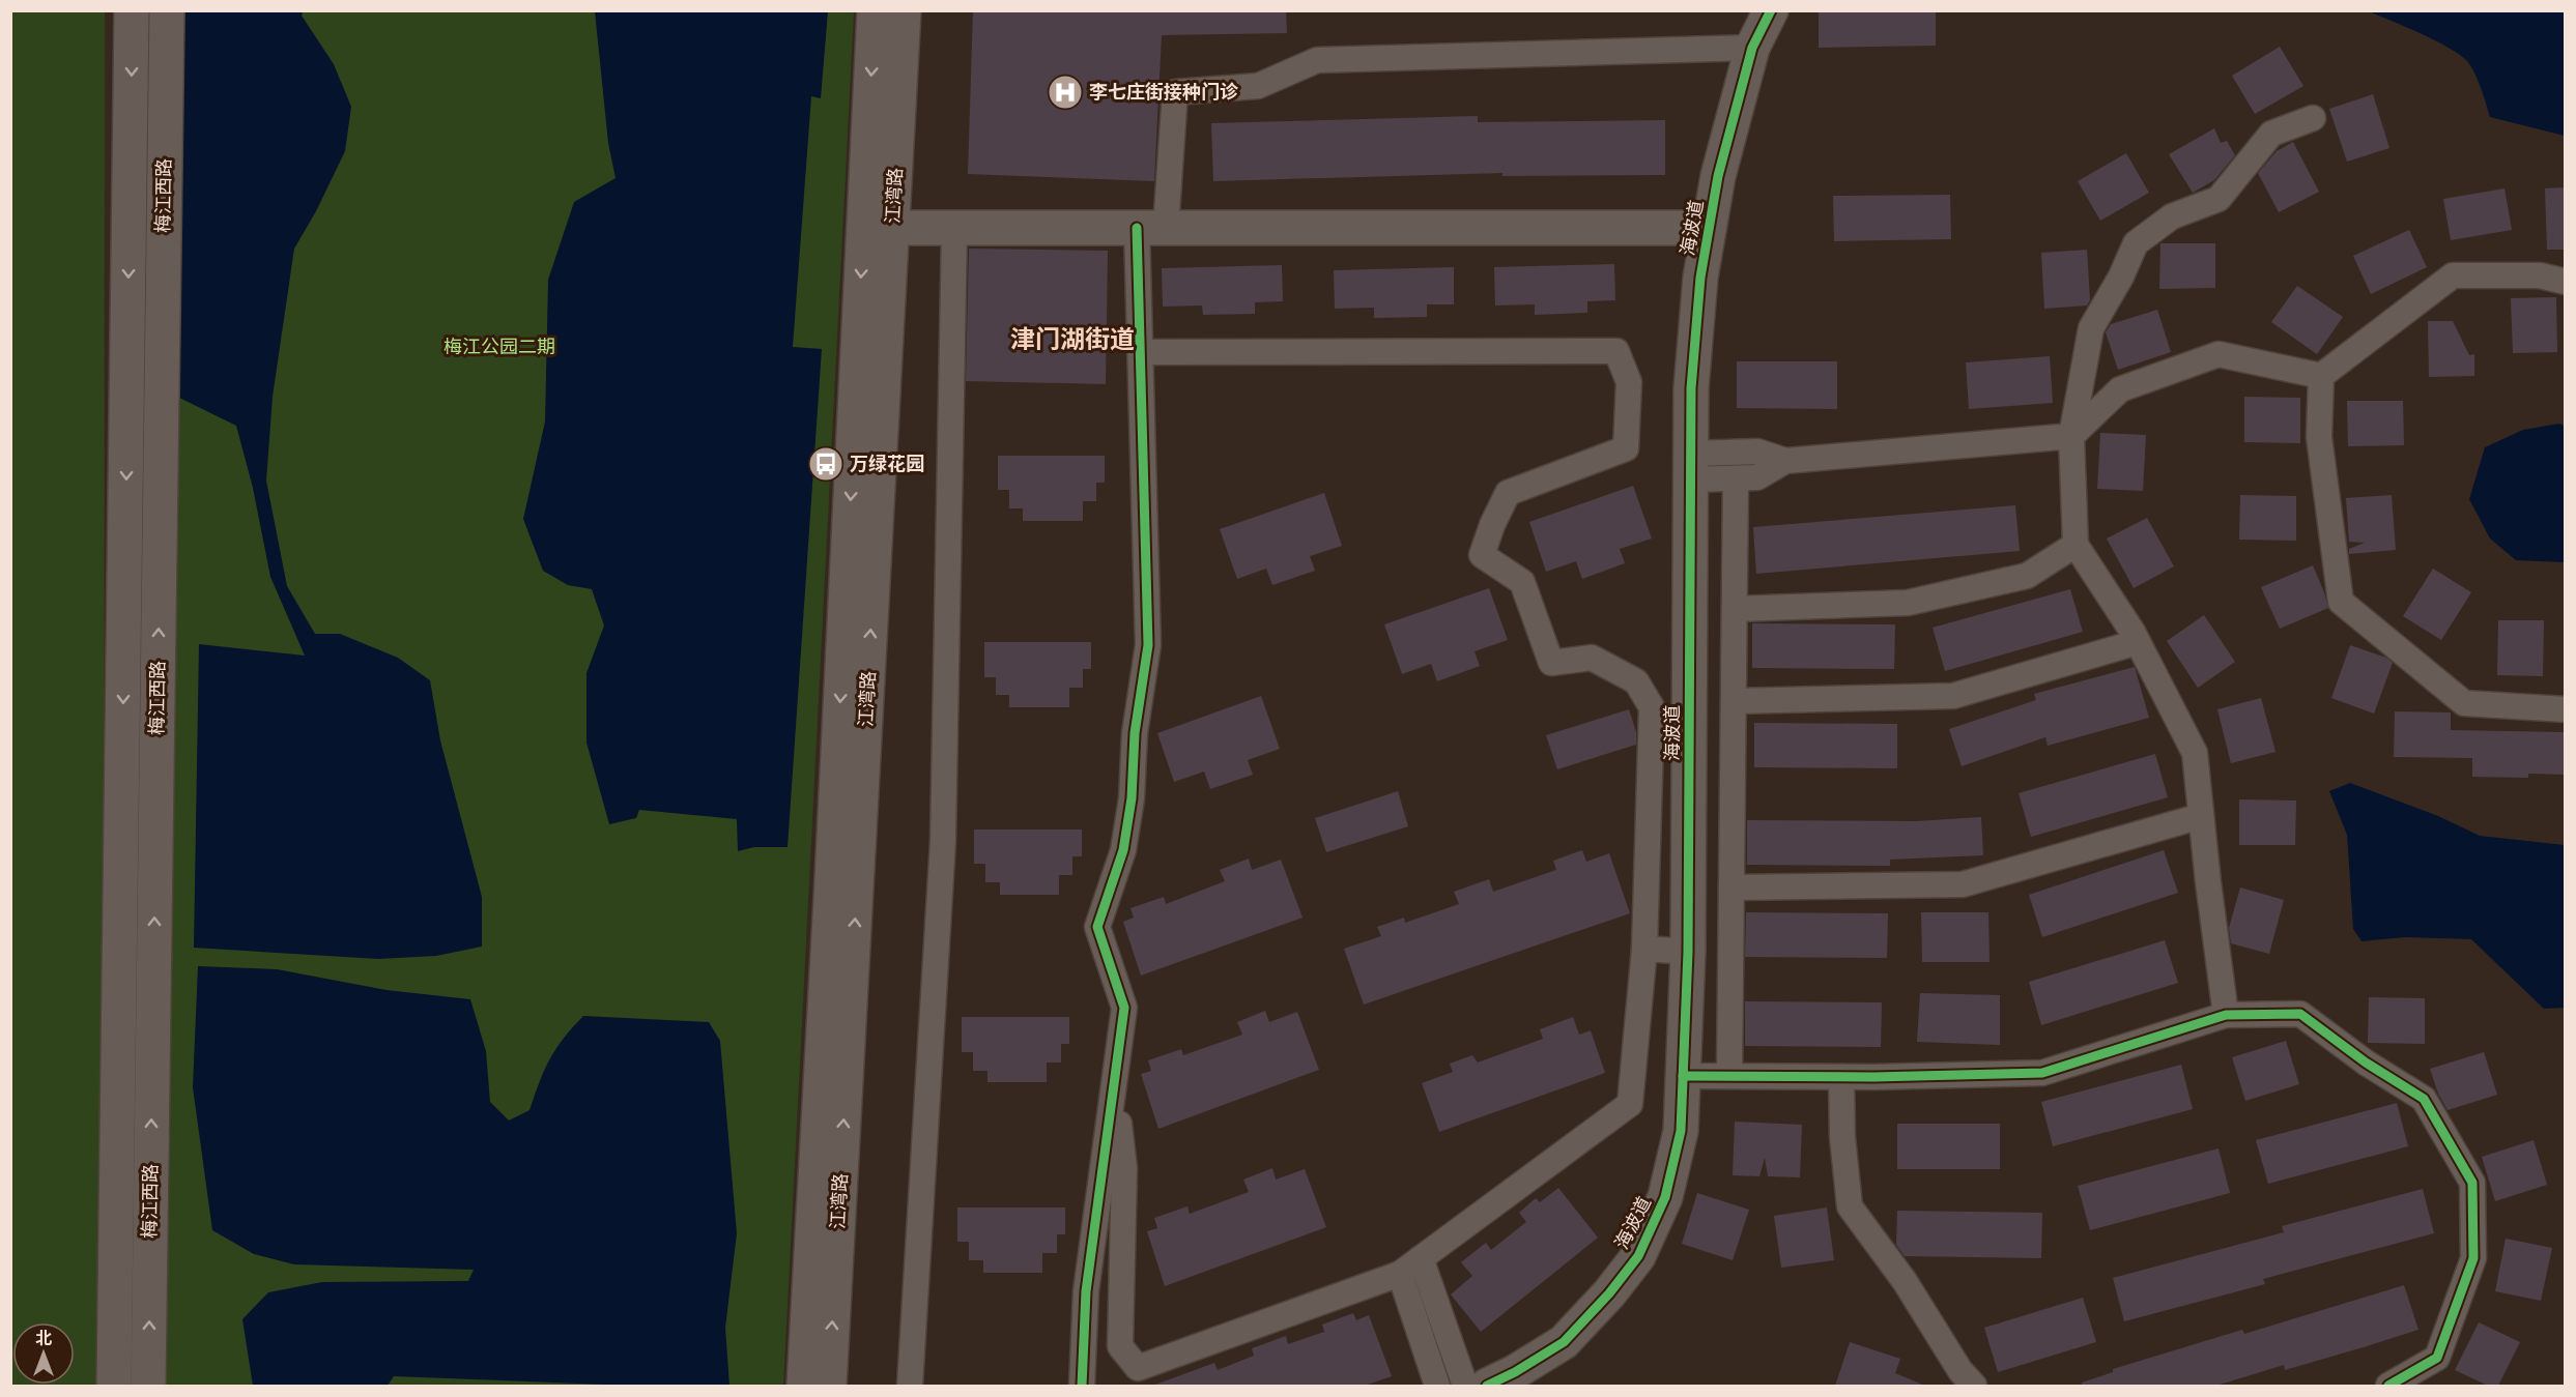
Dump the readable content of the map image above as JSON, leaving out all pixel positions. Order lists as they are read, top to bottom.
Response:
{
  "streets": {
    "main road": ["梅江西路", "江湾路", "海波道"]
  },
  "districts": ["津门湖街道"],
  "parks": ["梅江公园二期"],
  "places": {
    "hospital": ["李七庄街接种门诊"],
    "bus stop": ["万绿花园"]
  },
  "north": "top"
}
